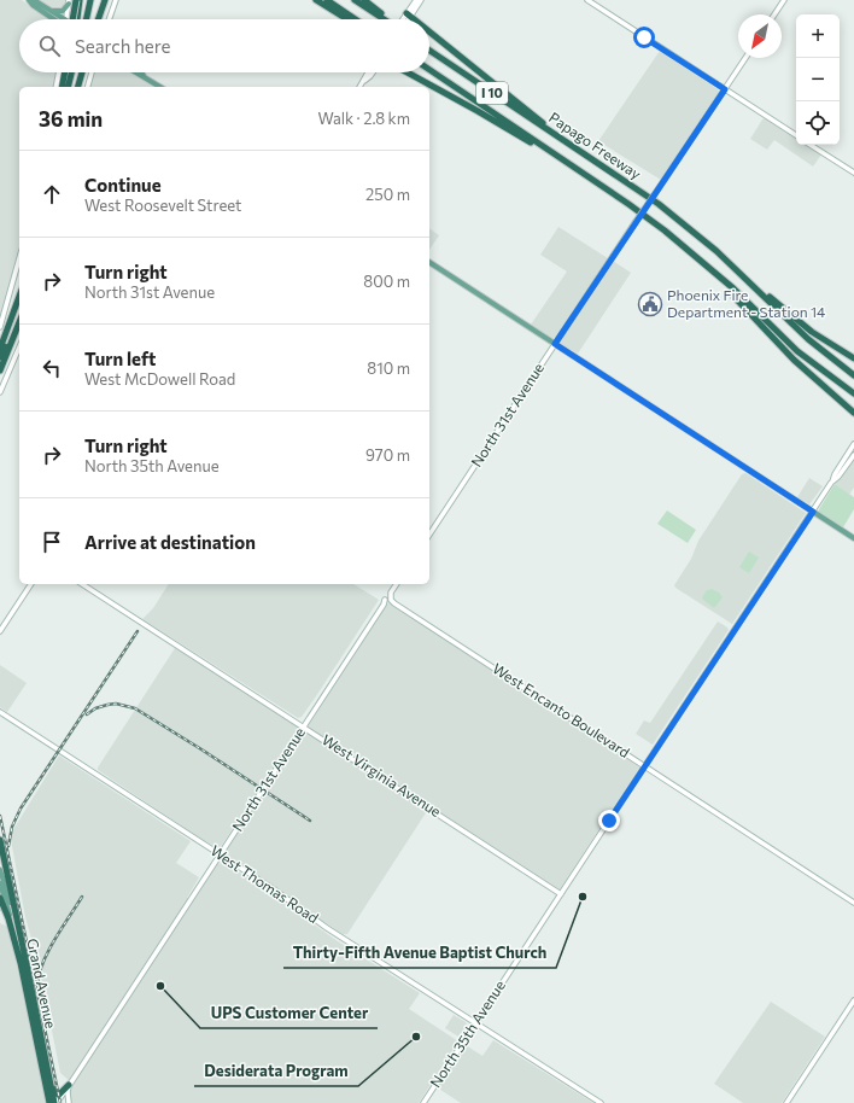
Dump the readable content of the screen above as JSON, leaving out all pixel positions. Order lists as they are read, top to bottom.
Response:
{
  "streets": {
    "highway": ["I 10", "Papago Freeway", "Grand Avenue"],
    "street": [
      "North 31st Avenue",
      "West Encanto Boulevard",
      "West Virginia Avenue",
      "West Thomas Road",
      "North 35th Avenue"
    ]
  },
  "crossings": [
    ["North 31st Avenue", "West Virginia Avenue"],
    ["North 31st Avenue", "West Thomas Road"],
    ["North 31st Avenue", "Grand Avenue"],
    ["West Encanto Boulevard", "North 35th Avenue"],
    ["West Virginia Avenue", "North 35th Avenue"],
    ["West Thomas Road", "North 35th Avenue"]
  ],
  "places": {
    "public building": ["Phoenix Fire Department - Station 14"],
    "other": ["Thirty-Fifth Avenue Baptist Church", "UPS Customer Center", "Desiderata Program"]
  },
  "north": "bottom left",
  "page": {
    "map_buttons": ["+", "−"],
    "search": "Search here",
    "heading": ["36 min", "Walk · 2.8 km"],
    "list": [
      ["Continue", "West Roosevelt Street", "250 m"],
      ["Turn right", "North 31st Avenue", "800 m"],
      ["Turn left", "West McDowell Road", "810 m"],
      ["Turn right", "North 35th Avenue", "970 m"],
      "Arrive at destination"
    ]
  }
}
